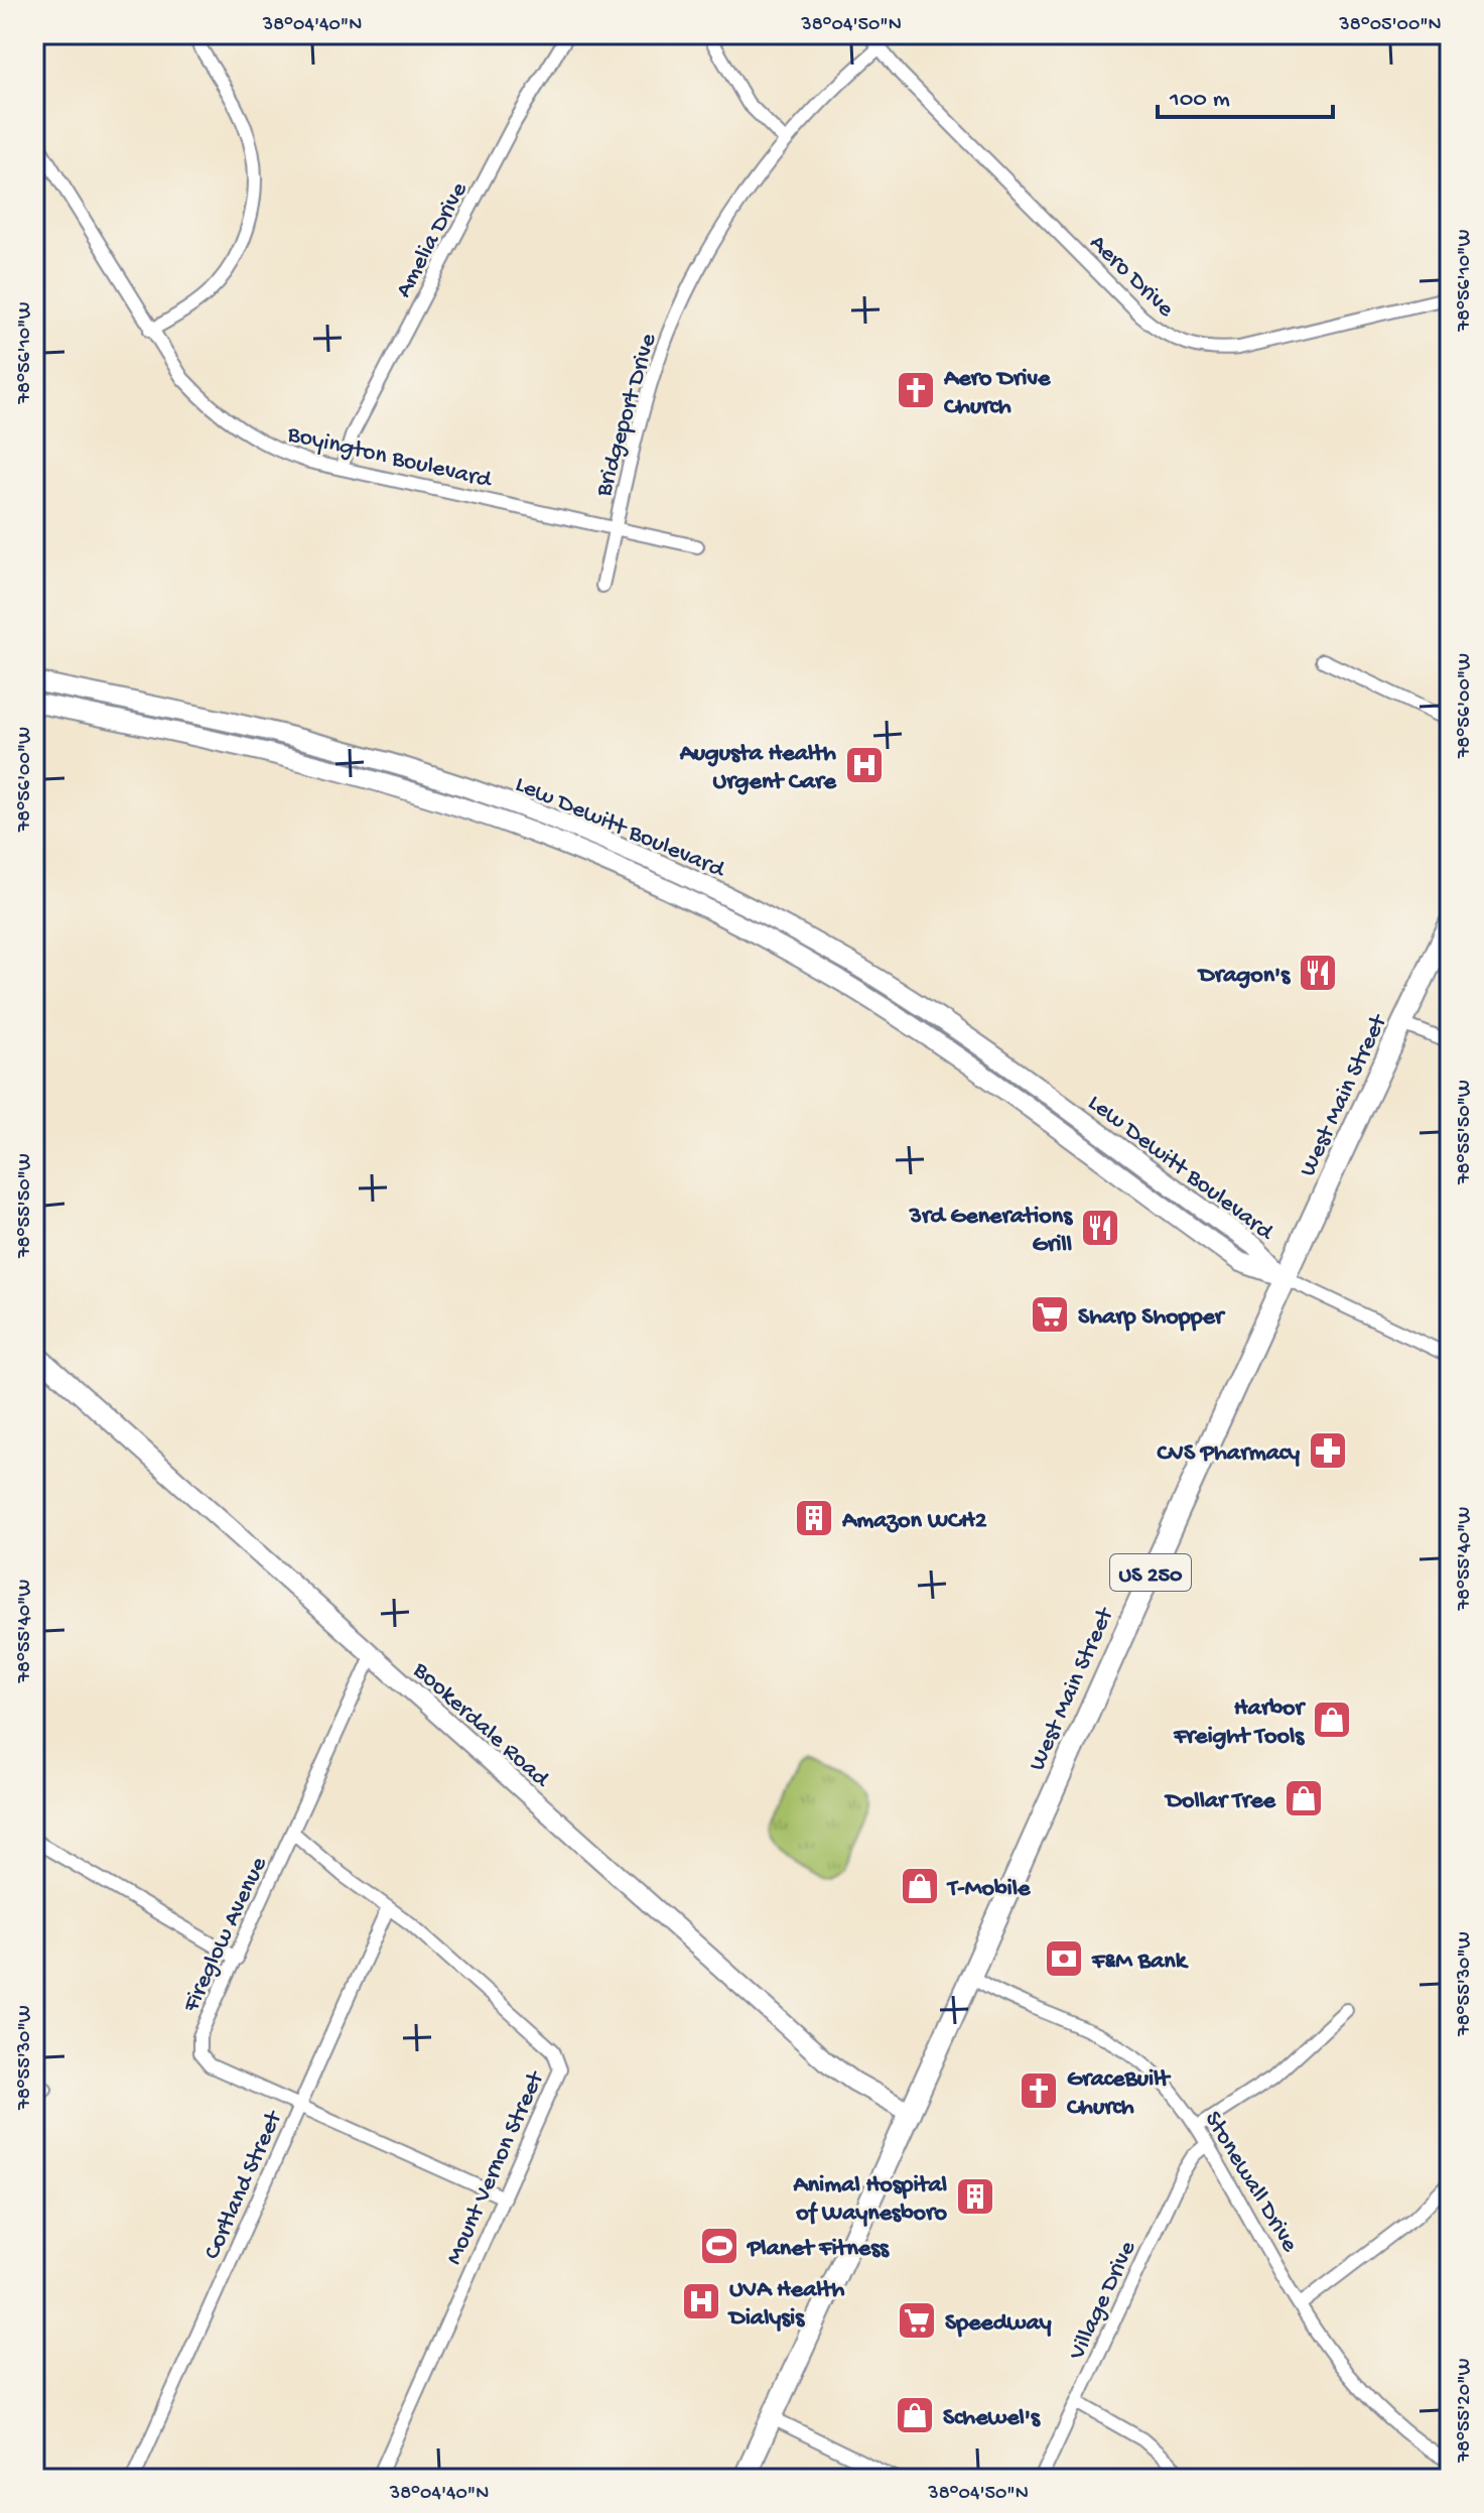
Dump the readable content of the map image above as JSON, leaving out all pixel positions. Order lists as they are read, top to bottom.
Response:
{
  "streets": {
    "main road": [
      "Lew Dewitt Boulevard",
      "West Main Street",
      "US 250",
      "Bookerdale Road"
    ],
    "street": [
      "Amelia Drive",
      "Aero Drive",
      "Bridgeport Drive",
      "Boyington Boulevard",
      "Fireglow Avenue",
      "Mount Vernon Street",
      "Stonewall Drive",
      "Cortland Street",
      "Village Drive"
    ]
  },
  "crossings": [
    ["Amelia Drive", "Boyington Boulevard"],
    ["Bridgeport Drive", "Boyington Boulevard"],
    ["Lew Dewitt Boulevard", "West Main Street"],
    ["West Main Street", "Bookerdale Road"],
    ["West Main Street", "Stonewall Drive"],
    ["Bookerdale Road", "Fireglow Avenue"],
    ["Fireglow Avenue", "Mount Vernon Street"],
    ["Fireglow Avenue", "Cortland Street"],
    ["Mount Vernon Street", "Cortland Street"],
    ["Stonewall Drive", "Village Drive"]
  ],
  "places": {
    "church": ["Aero Drive Church", "GraceBuilt Church"],
    "hospital": ["Augusta Health Urgent Care", "UVA Health Dialysis"],
    "restaurant": ["Dragon's", "3rd Generations Grill"],
    "supermarket": ["Sharp Shopper", "Speedway"],
    "pharmacy": ["CVS Pharmacy"],
    "building": ["Amazon WCH2", "Animal Hospital of Waynesboro"],
    "shop": [
      "Harbor Freight Tools",
      "Dollar Tree",
      "T-Mobile",
      "Schewel's"
    ],
    "bank": ["F&M Bank"],
    "sports": ["Planet Fitness"]
  },
  "scale_bar": "100 m",
  "coordinates": [
    "38°04'40\"N",
    "38°04'50\"N",
    "38°05'00\"N",
    "78°56'10\"W",
    "78°56'00\"W",
    "78°55'50\"W",
    "78°55'40\"W",
    "78°55'30\"W",
    "78°55'20\"W"
  ]
}
